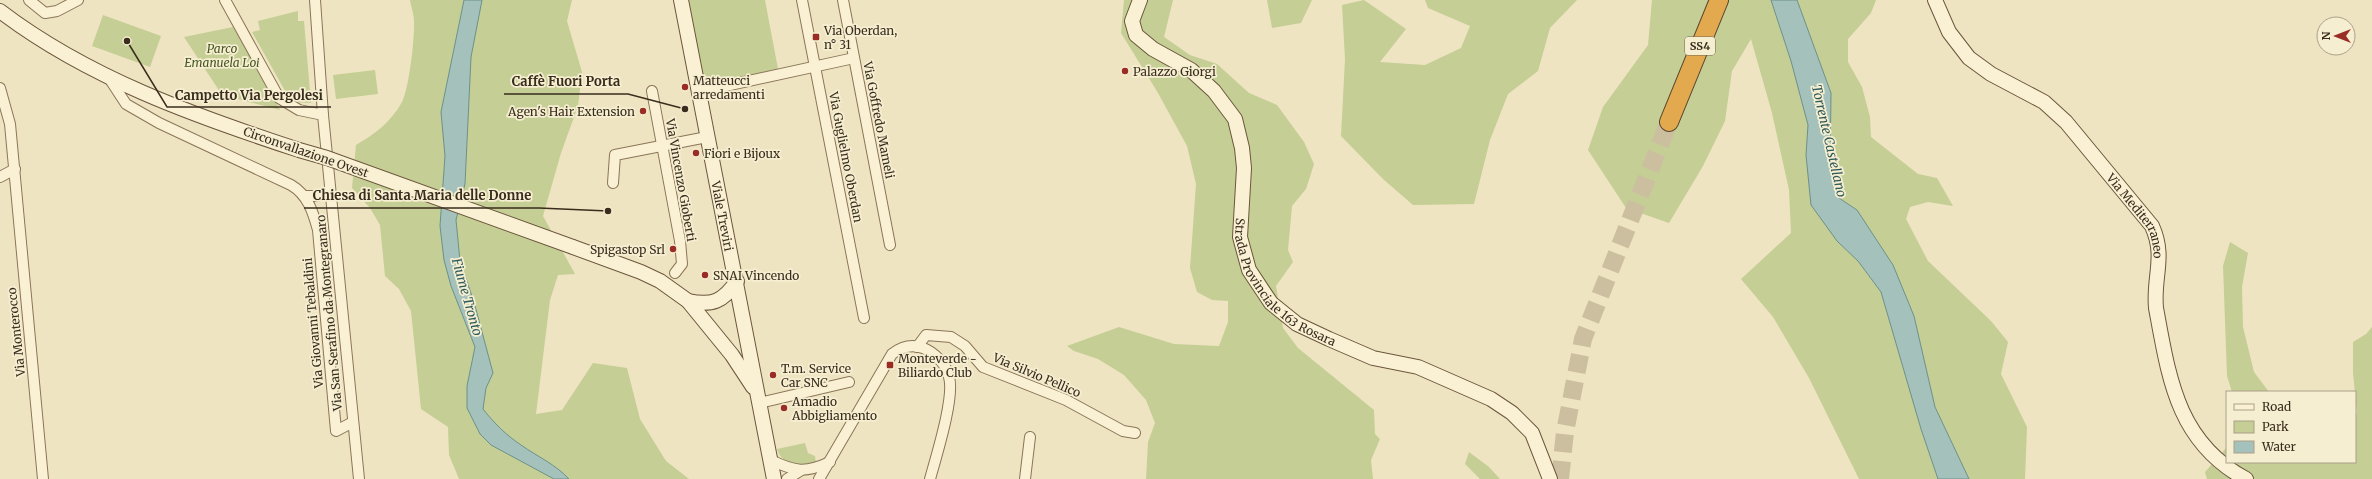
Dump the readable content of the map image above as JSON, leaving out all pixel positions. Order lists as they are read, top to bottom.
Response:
{
  "streets": {
    "highway": ["SS4"],
    "street": [
      "Via Goffredo Mameli",
      "Circonvallazione Ovest",
      "Via Guglielmo Oberdan",
      "Via Vincenzo Gioberti",
      "Viale Treviri",
      "Via Mediterraneo",
      "Strada Provinciale 163 Rosara",
      "Via San Serafino da Montegranaro",
      "Via Giovanni Tebaldini",
      "Via Monterocco",
      "Via Silvio Pellico"
    ]
  },
  "crossings": [
    ["Circonvallazione Ovest", "Viale Treviri"],
    ["Circonvallazione Ovest", "Via Giovanni Tebaldini"],
    ["Via San Serafino da Montegranaro", "Via Giovanni Tebaldini"]
  ],
  "water": ["Torrente Castellano", "Fiume Tronto"],
  "parks": ["Parco Emanuela Loi"],
  "places": {
    "transit": ["Via Oberdan, n° 31", "Monteverde - Biliardo Club"],
    "other": [
      "Campetto Via Pergolesi",
      "Palazzo Giorgi",
      "Matteucci arredamenti",
      "Caffè Fuori Porta",
      "Agen's Hair Extension",
      "Fiori e Bijoux",
      "Chiesa di Santa Maria delle Donne",
      "Spigastop Srl",
      "SNAI Vincendo",
      "T.m. Service Car SNC",
      "Amadio Abbigliamento"
    ]
  },
  "legend": ["Road", "Park", "Water"],
  "north": "left"
}
